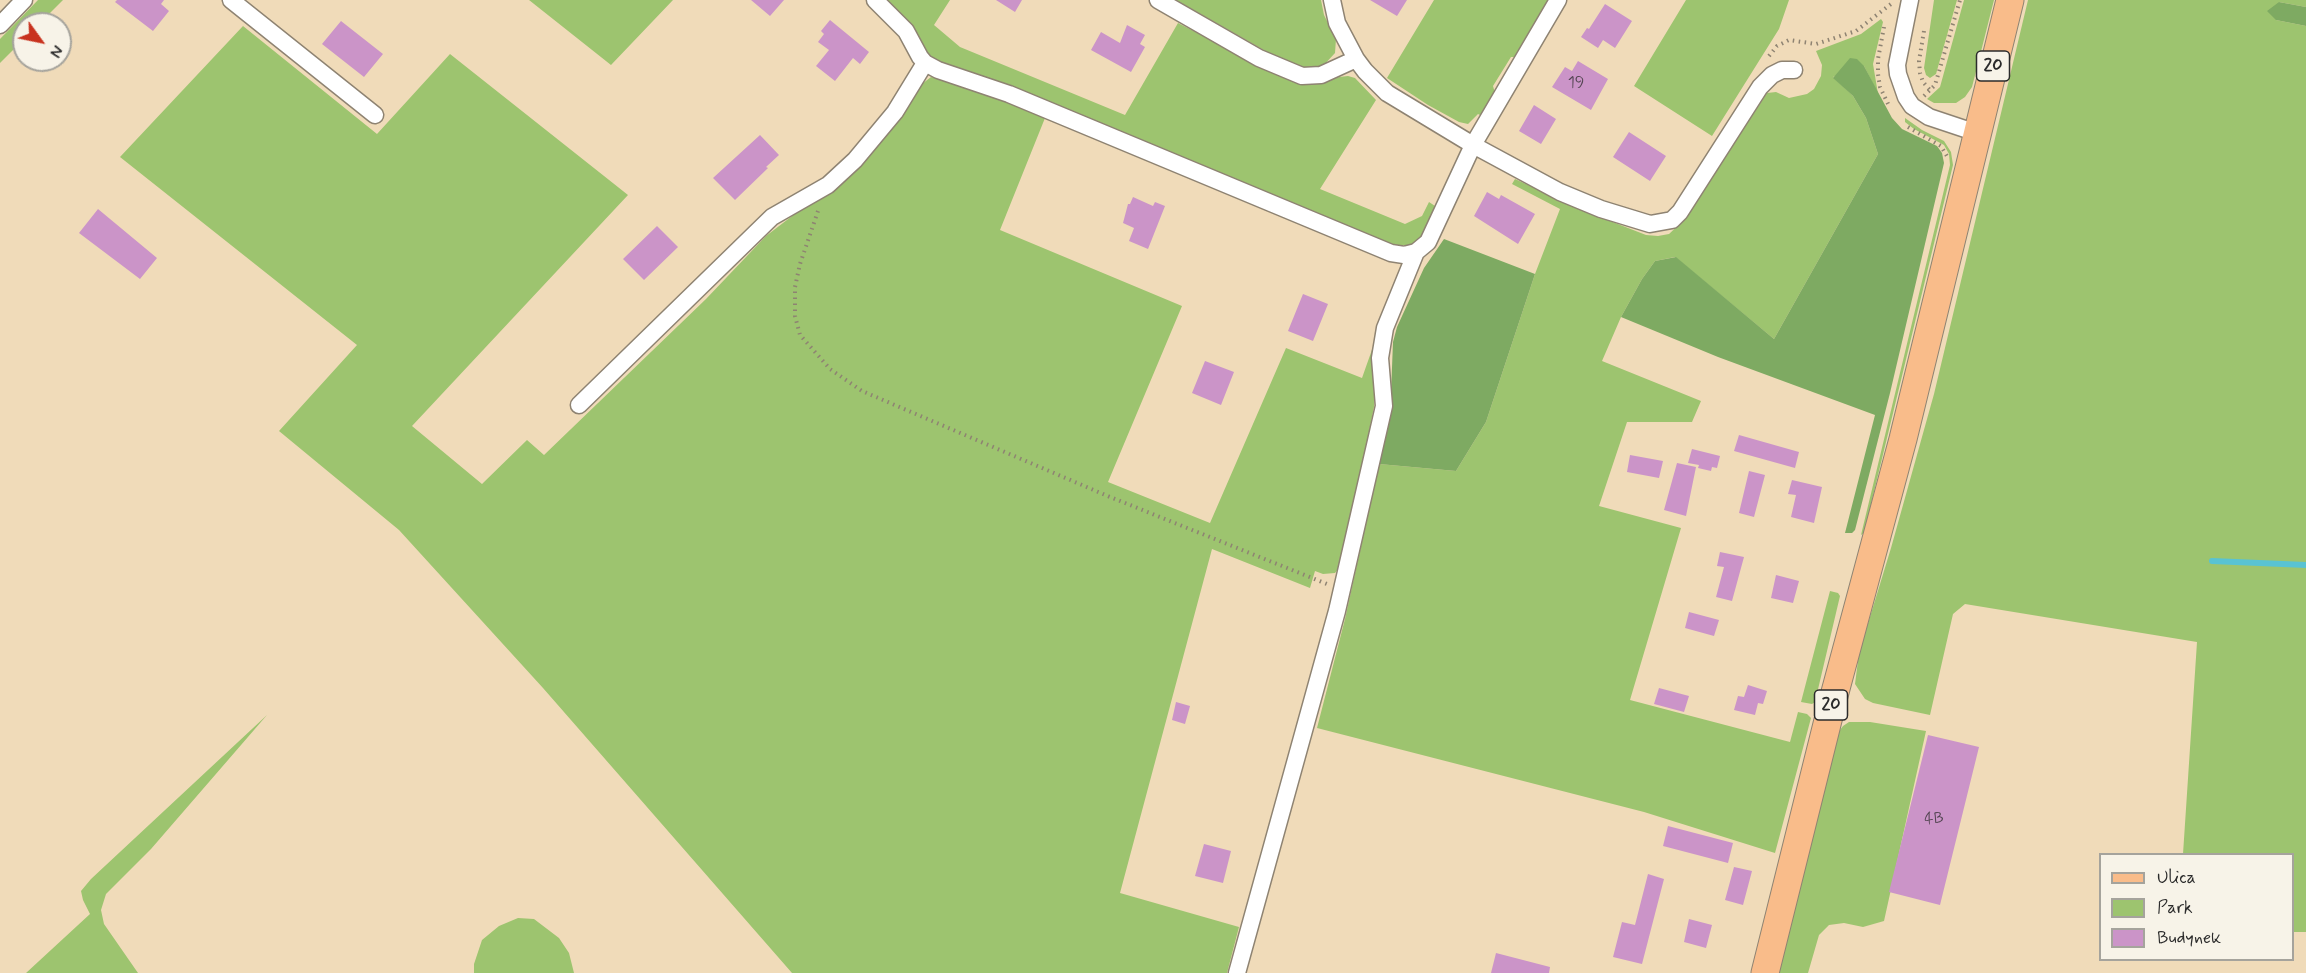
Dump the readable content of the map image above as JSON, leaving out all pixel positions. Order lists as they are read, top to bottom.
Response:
{
  "streets": {
    "main road": ["20"]
  },
  "house_numbers": ["19", "4B"],
  "legend": ["Ulica", "Park", "Budynek"],
  "north": "bottom right"
}
